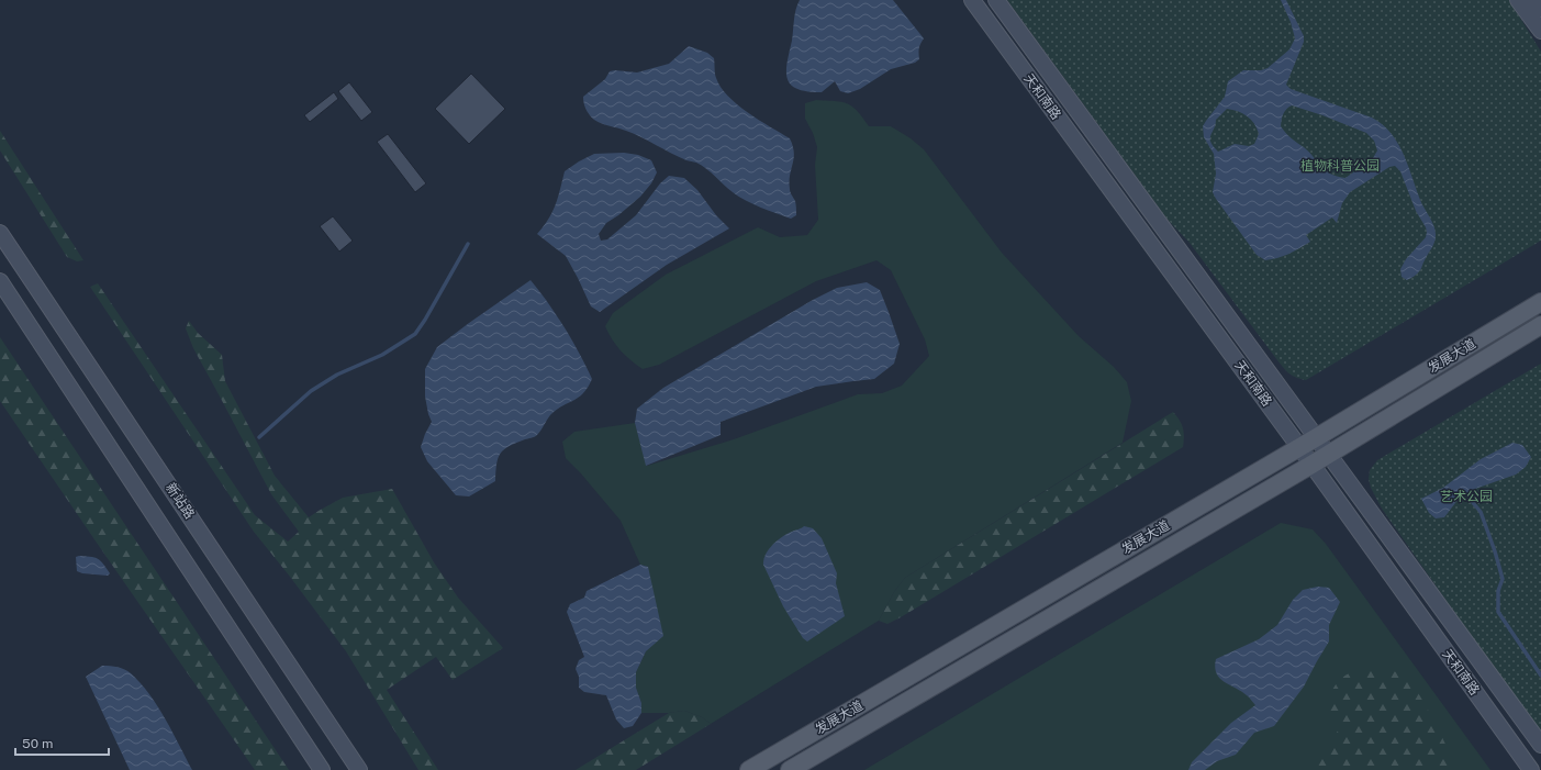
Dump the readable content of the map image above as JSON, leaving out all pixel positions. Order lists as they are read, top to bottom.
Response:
{
  "streets": {
    "main road": ["发展大道"],
    "street": ["天和南路", "新站路"]
  },
  "crossings": [
    ["天和南路", "发展大道"]
  ],
  "parks": ["植物科普公园", "艺术公园"],
  "scale_bar": "50 m"
}
